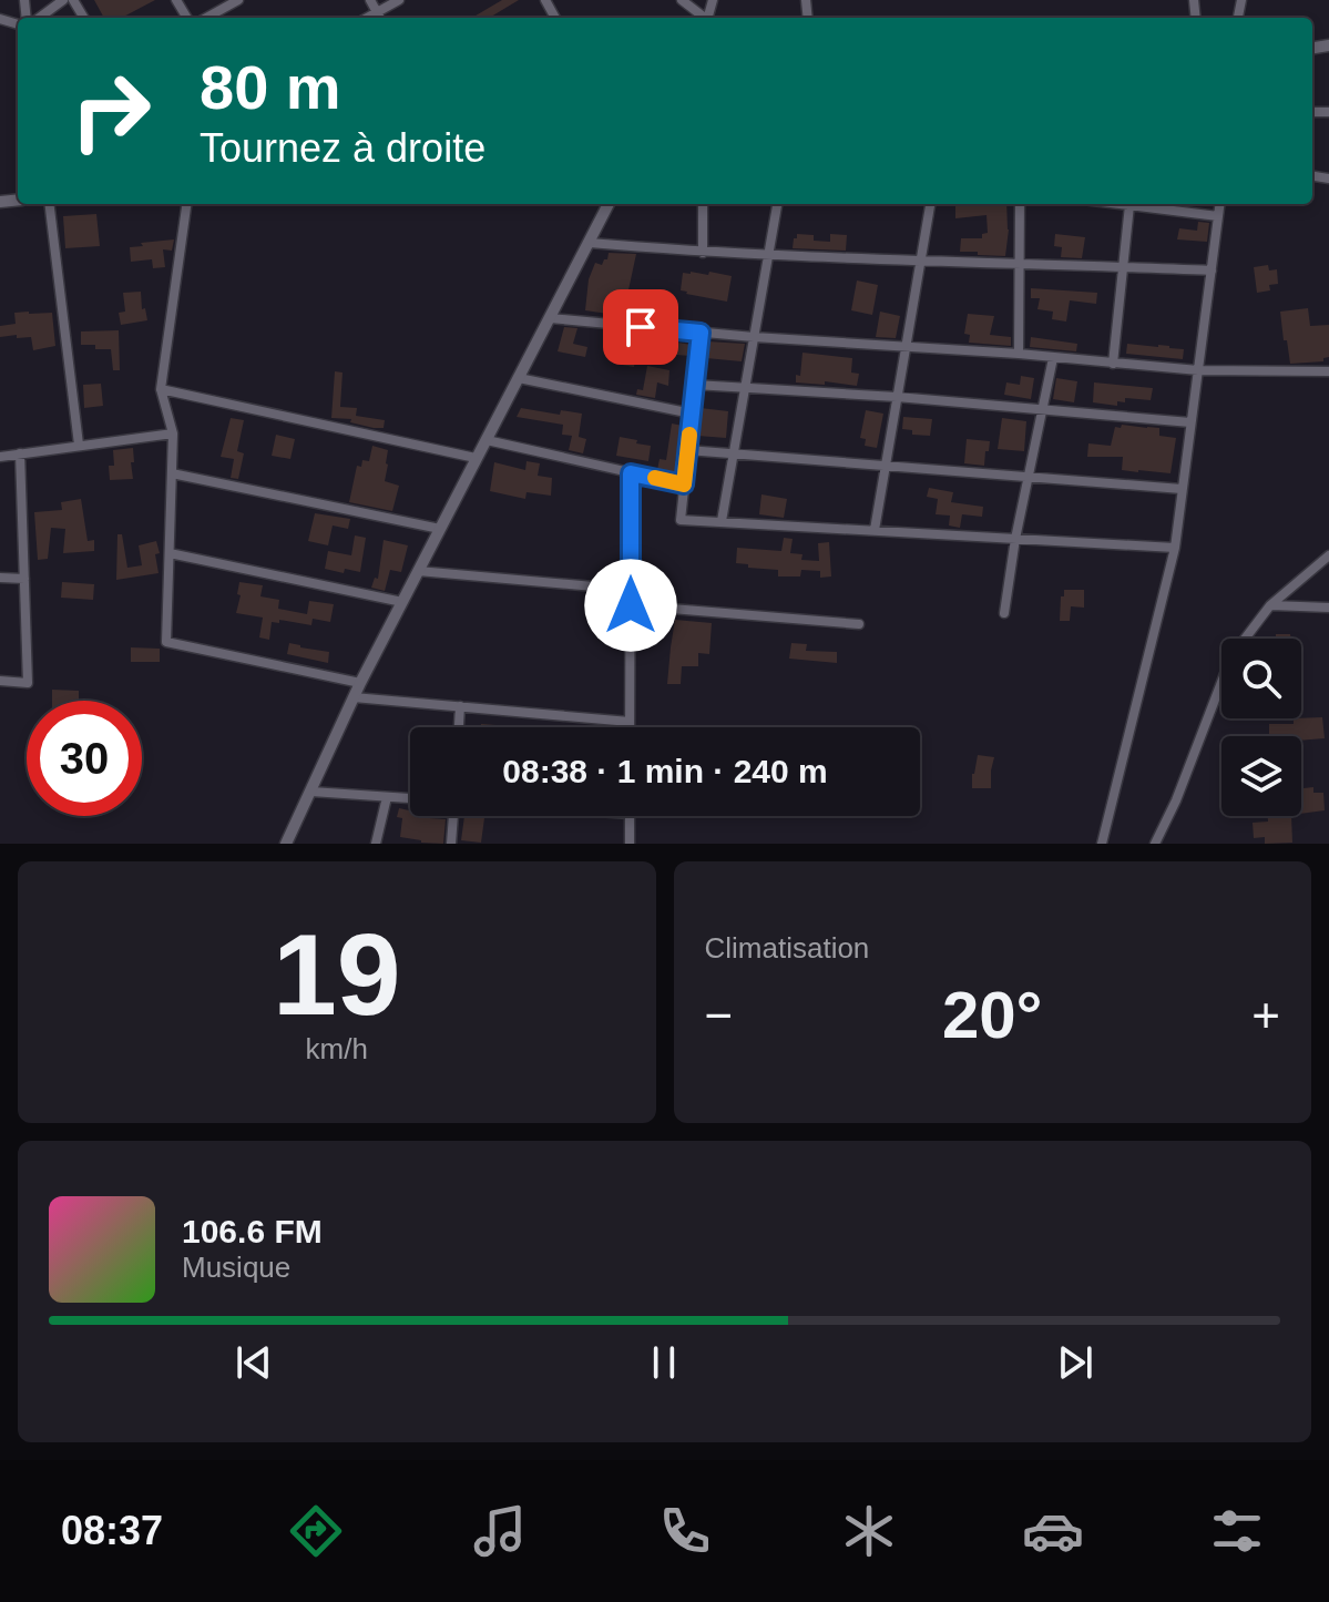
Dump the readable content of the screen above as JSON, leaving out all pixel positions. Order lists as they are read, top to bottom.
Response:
{
  "page": {
    "turn": ["80 m", "Tournez à droite"],
    "limit": "30",
    "trip": "08:38 · 1 min · 240 m",
    "tile": [
      ["19", "km/h"],
      "Climatisation"
    ],
    "heat": ["−", "20°", "+"],
    "song": ["106.6 FM", "Musique"],
    "tabs": "08:37"
  }
}
